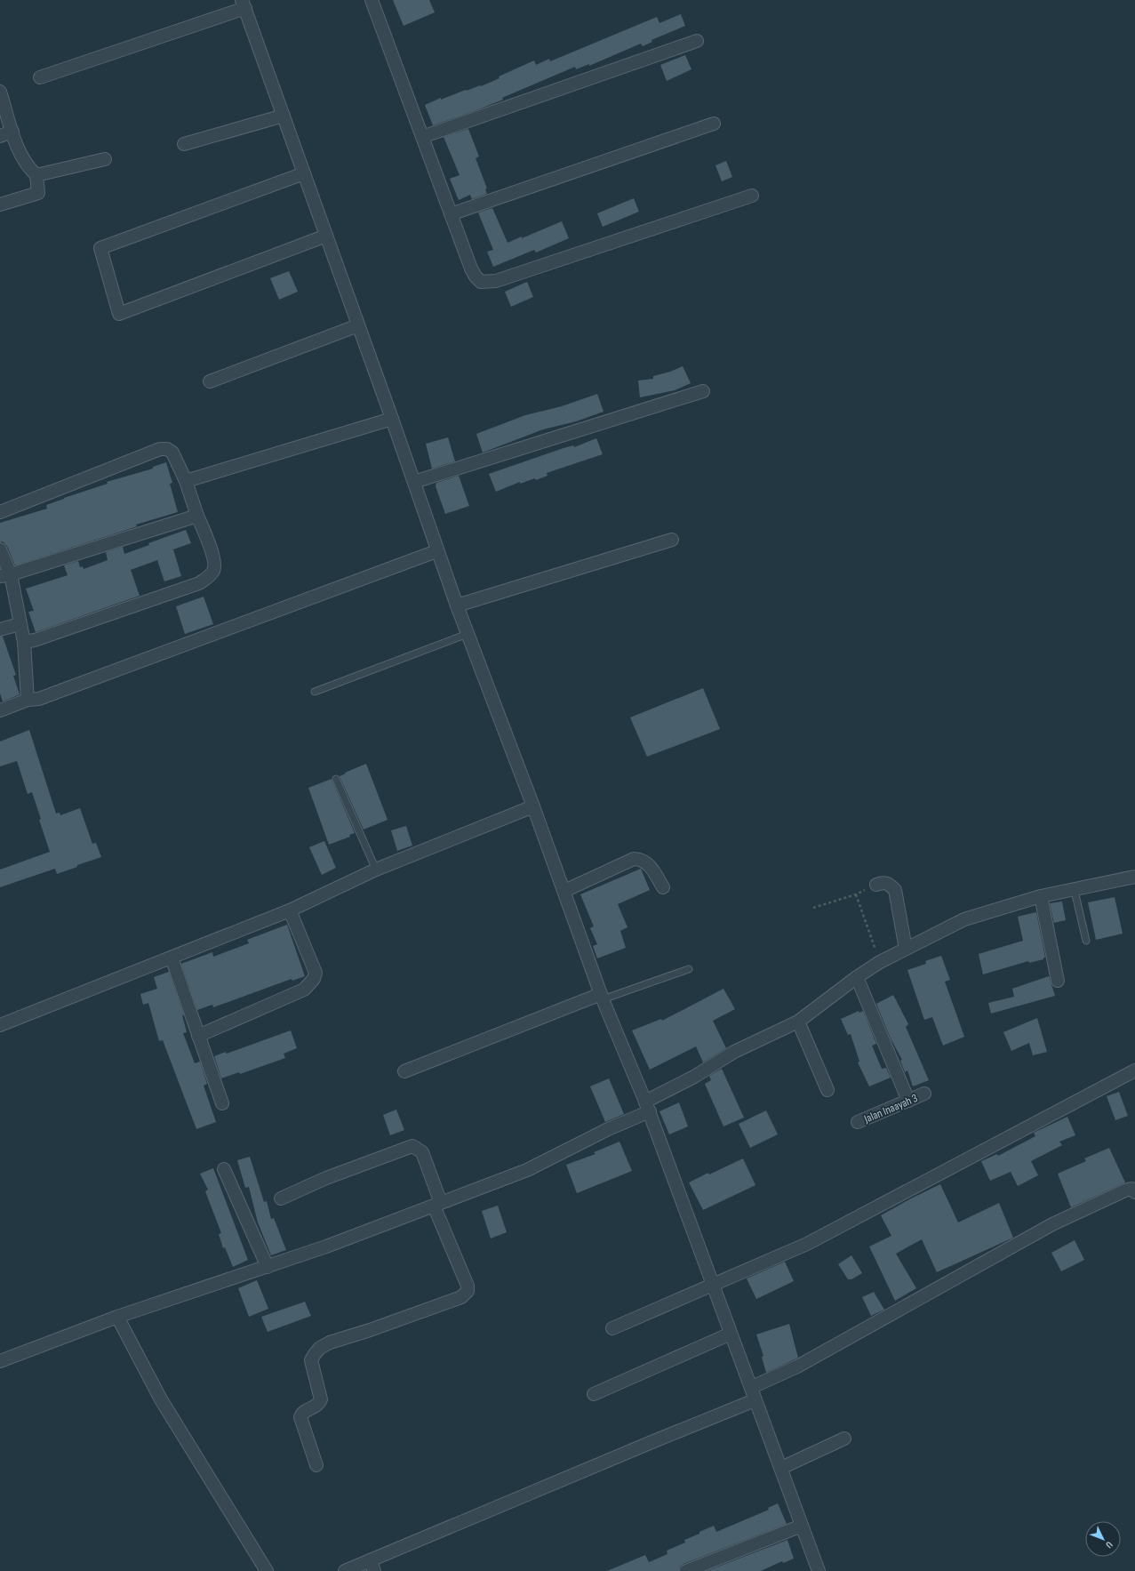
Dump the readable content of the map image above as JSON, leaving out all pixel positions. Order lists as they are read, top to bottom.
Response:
{
  "streets": {
    "street": ["Jalan Inaayah 3"]
  },
  "north": "bottom right"
}
